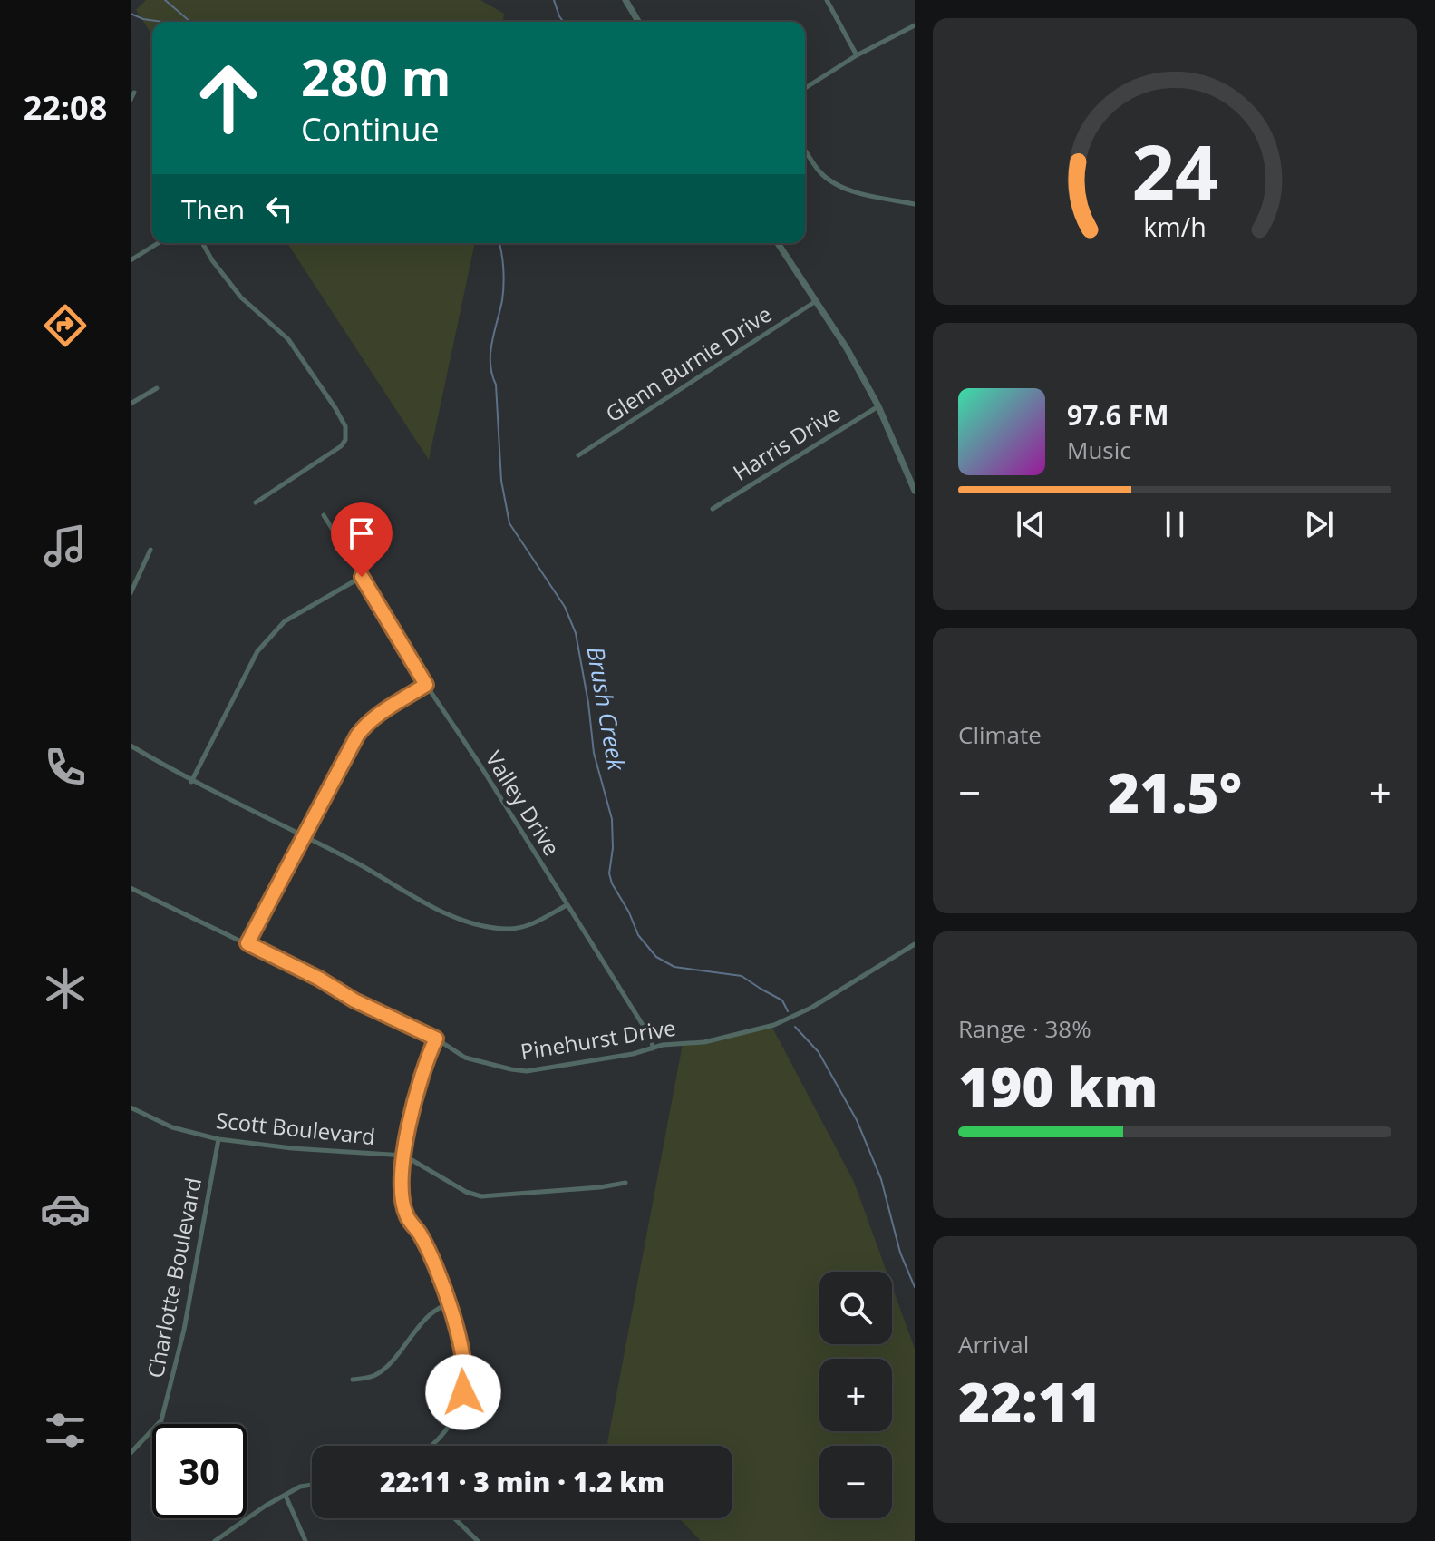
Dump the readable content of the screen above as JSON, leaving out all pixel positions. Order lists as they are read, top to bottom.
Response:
{
  "streets": {
    "street": [
      "Glenn Burnie Drive",
      "Harris Drive",
      "Valley Drive",
      "Pinehurst Drive",
      "Scott Boulevard",
      "Charlotte Boulevard"
    ]
  },
  "crossings": [
    ["Valley Drive", "Pinehurst Drive"],
    ["Scott Boulevard", "Charlotte Boulevard"]
  ],
  "water": ["Brush Creek"],
  "page": {
    "tabs": "22:08",
    "turn": ["280 m", "Continue"],
    "then": "Then",
    "song": ["97.6 FM", "Music"],
    "tile": [
      "Climate",
      ["Range · 38%", "190 km"],
      ["Arrival", "22:11"]
    ],
    "heat": ["−", "21.5°", "+"],
    "map_buttons": ["+", "−"],
    "limit": "30",
    "trip": "22:11 · 3 min · 1.2 km",
    "gauge": ["24", "km/h"]
  }
}
